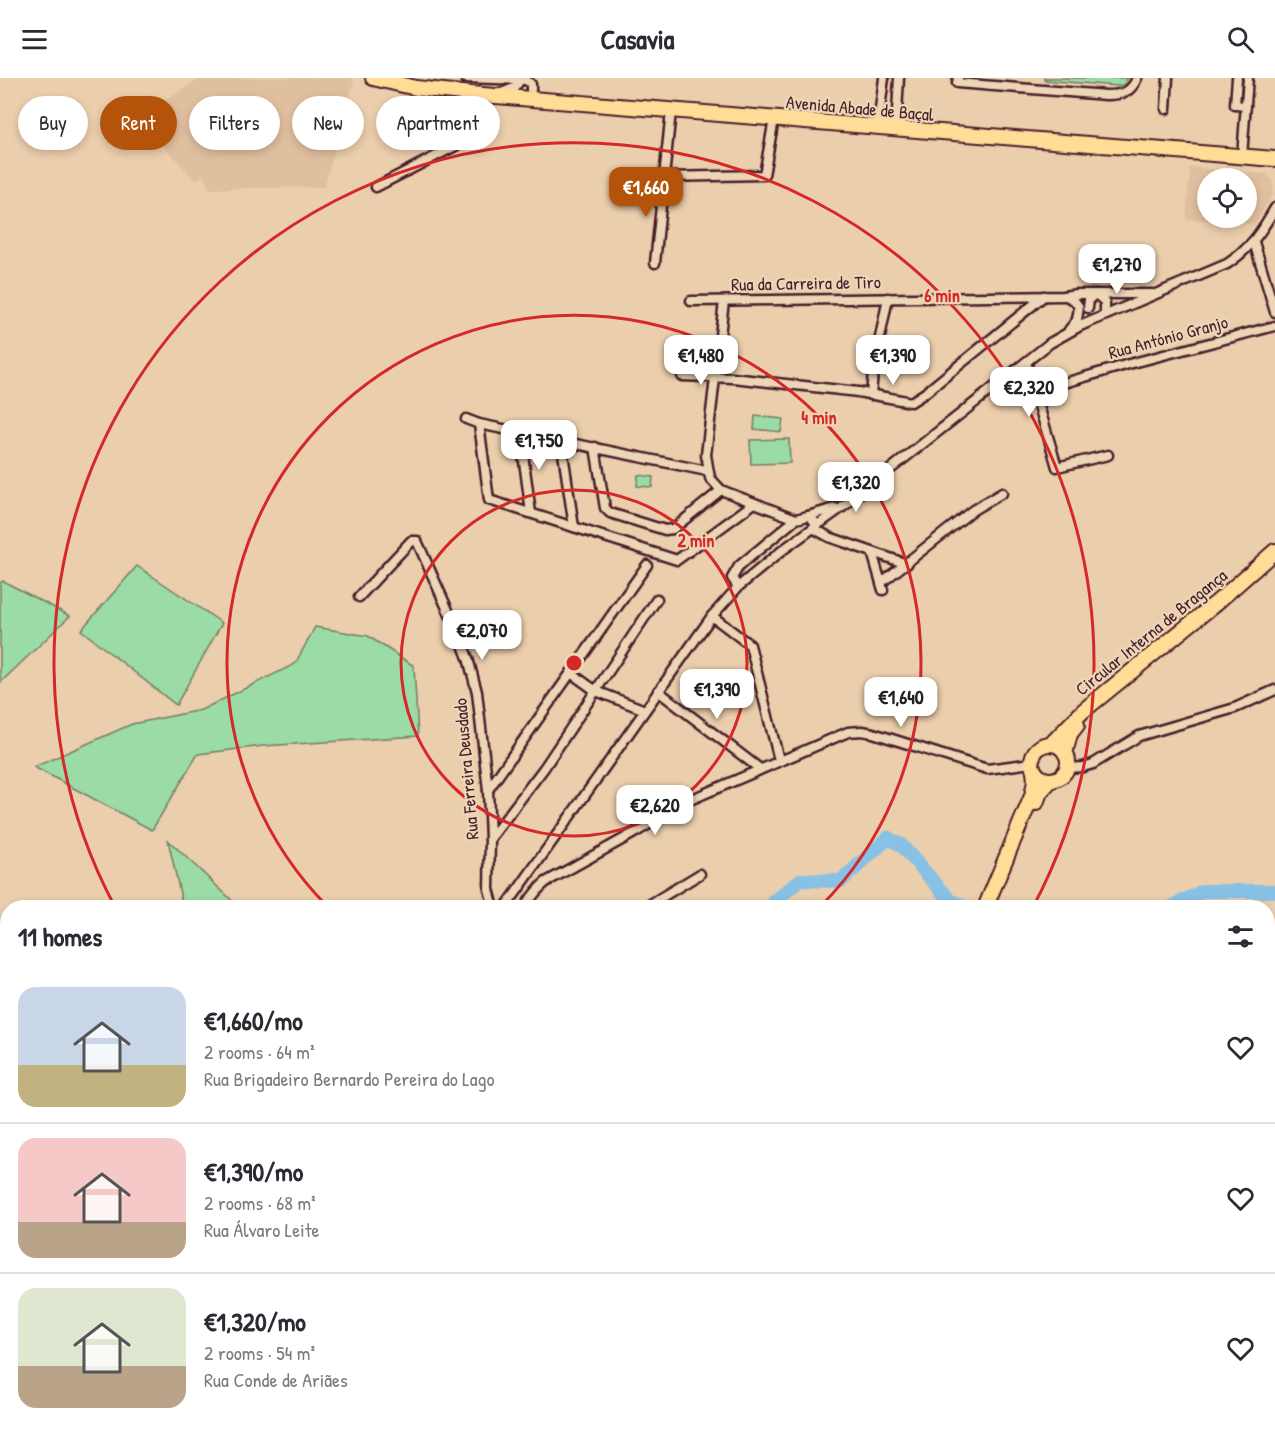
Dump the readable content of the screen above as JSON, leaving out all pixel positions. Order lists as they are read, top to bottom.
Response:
{
  "streets": {
    "main road": ["Avenida Abade de Baçal", "Circular Interna de Bragança"],
    "street": ["Rua da Carreira de Tiro", "Rua António Granjo", "Rua Ferreira Deusdado"]
  },
  "page": {
    "header": "Casavia",
    "chip": [
      "Buy",
      "Rent",
      "Filters",
      "New",
      "Apartment"
    ],
    "price": [
      "€1,660",
      "€1,270",
      "€1,480",
      "€1,390",
      "€2,320",
      "€1,750",
      "€1,320",
      "€2,070",
      "€1,390",
      "€1,640",
      "€2,620"
    ],
    "heading": "11 homes",
    "list": [
      {
        "name": "€1,660/mo",
        "note": "2 rooms · 64 m² · Rua Brigadeiro Bernardo Pereira do Lago"
      },
      {
        "name": "€1,390/mo",
        "note": "2 rooms · 68 m² · Rua Álvaro Leite"
      },
      {
        "name": "€1,320/mo",
        "note": "2 rooms · 54 m² · Rua Conde de Ariães"
      }
    ]
  },
  "rings": ["6 min", "4 min", "2 min"]
}
